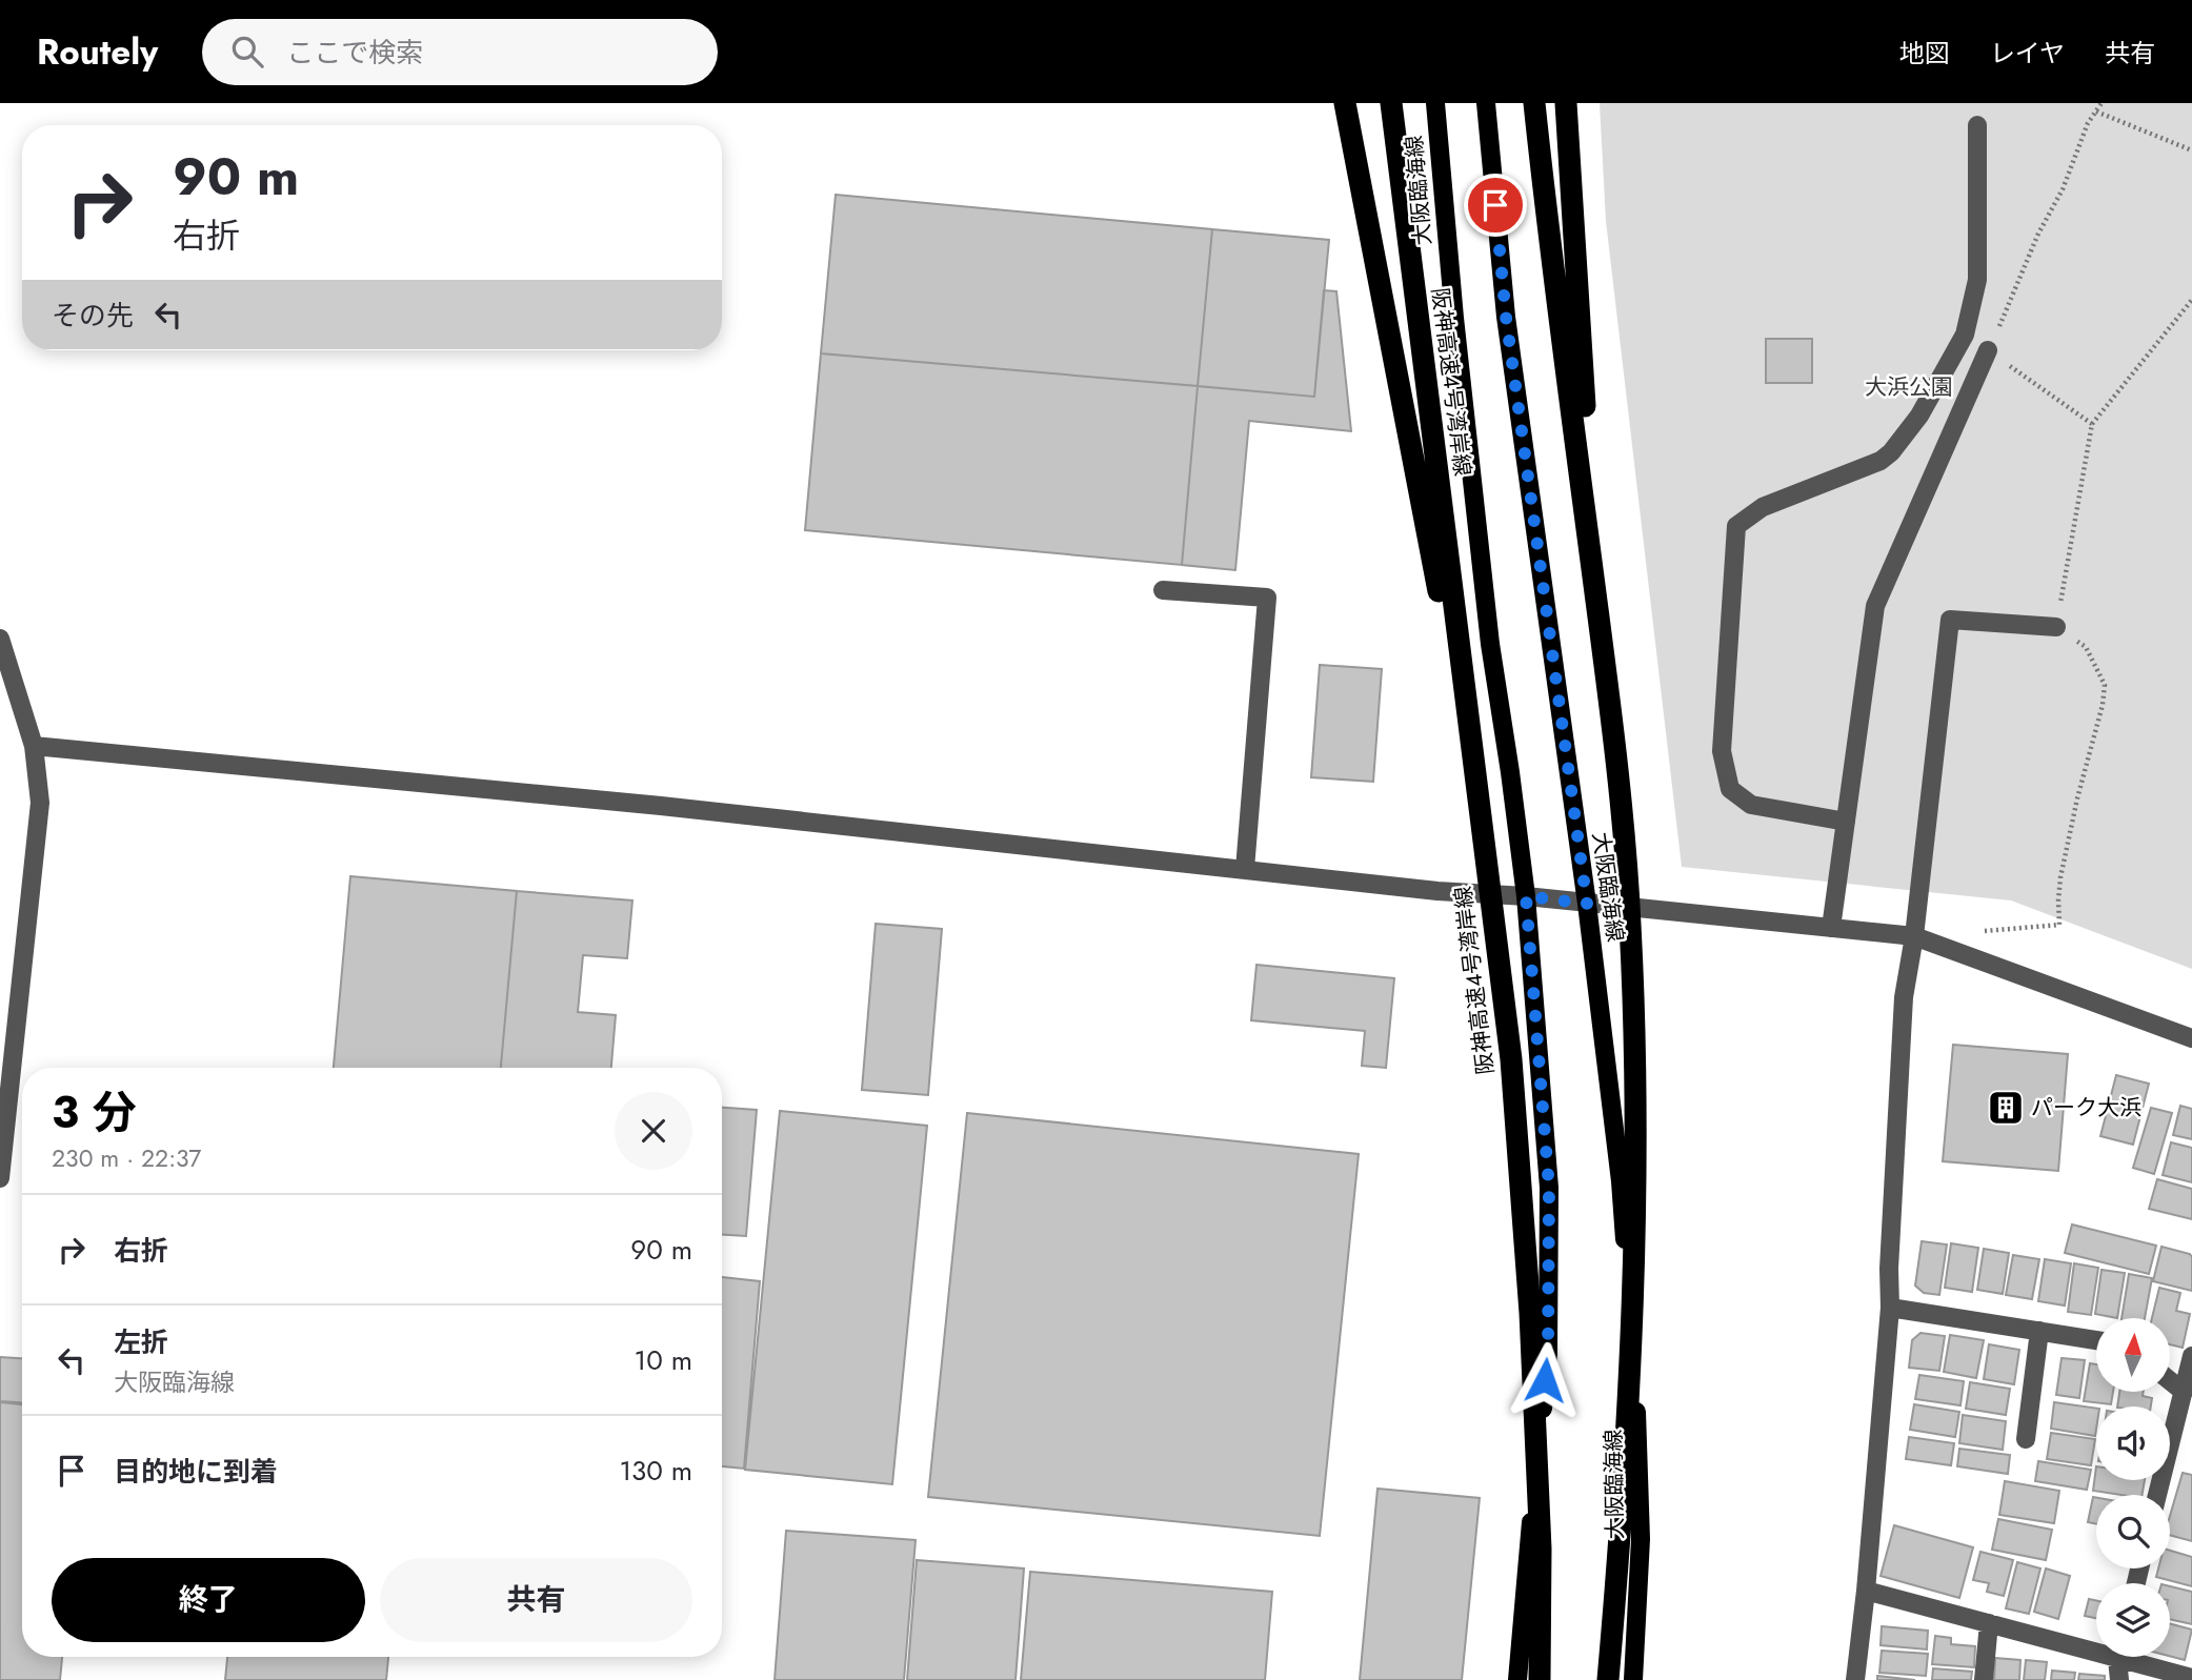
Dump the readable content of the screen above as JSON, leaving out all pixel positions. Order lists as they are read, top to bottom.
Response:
{
  "streets": {
    "highway": ["阪神高速4号湾岸線"],
    "main road": ["大阪臨海線"]
  },
  "parks": ["大浜公園"],
  "places": {
    "building": ["パーク大浜"]
  },
  "north": "top",
  "page": {
    "header": "Routely",
    "search": "ここで検索",
    "nav": ["地図", "レイヤ", "共有"],
    "turn": ["90 m", "右折"],
    "then": "その先",
    "heading": ["3 分", "230 m · 22:37"],
    "list": [
      {
        "name": "右折",
        "value": "90 m"
      },
      {
        "name": "左折",
        "note": "大阪臨海線",
        "value": "10 m"
      },
      {
        "name": "目的地に到着",
        "value": "130 m"
      }
    ],
    "buttons": ["終了", "共有"]
  }
}
